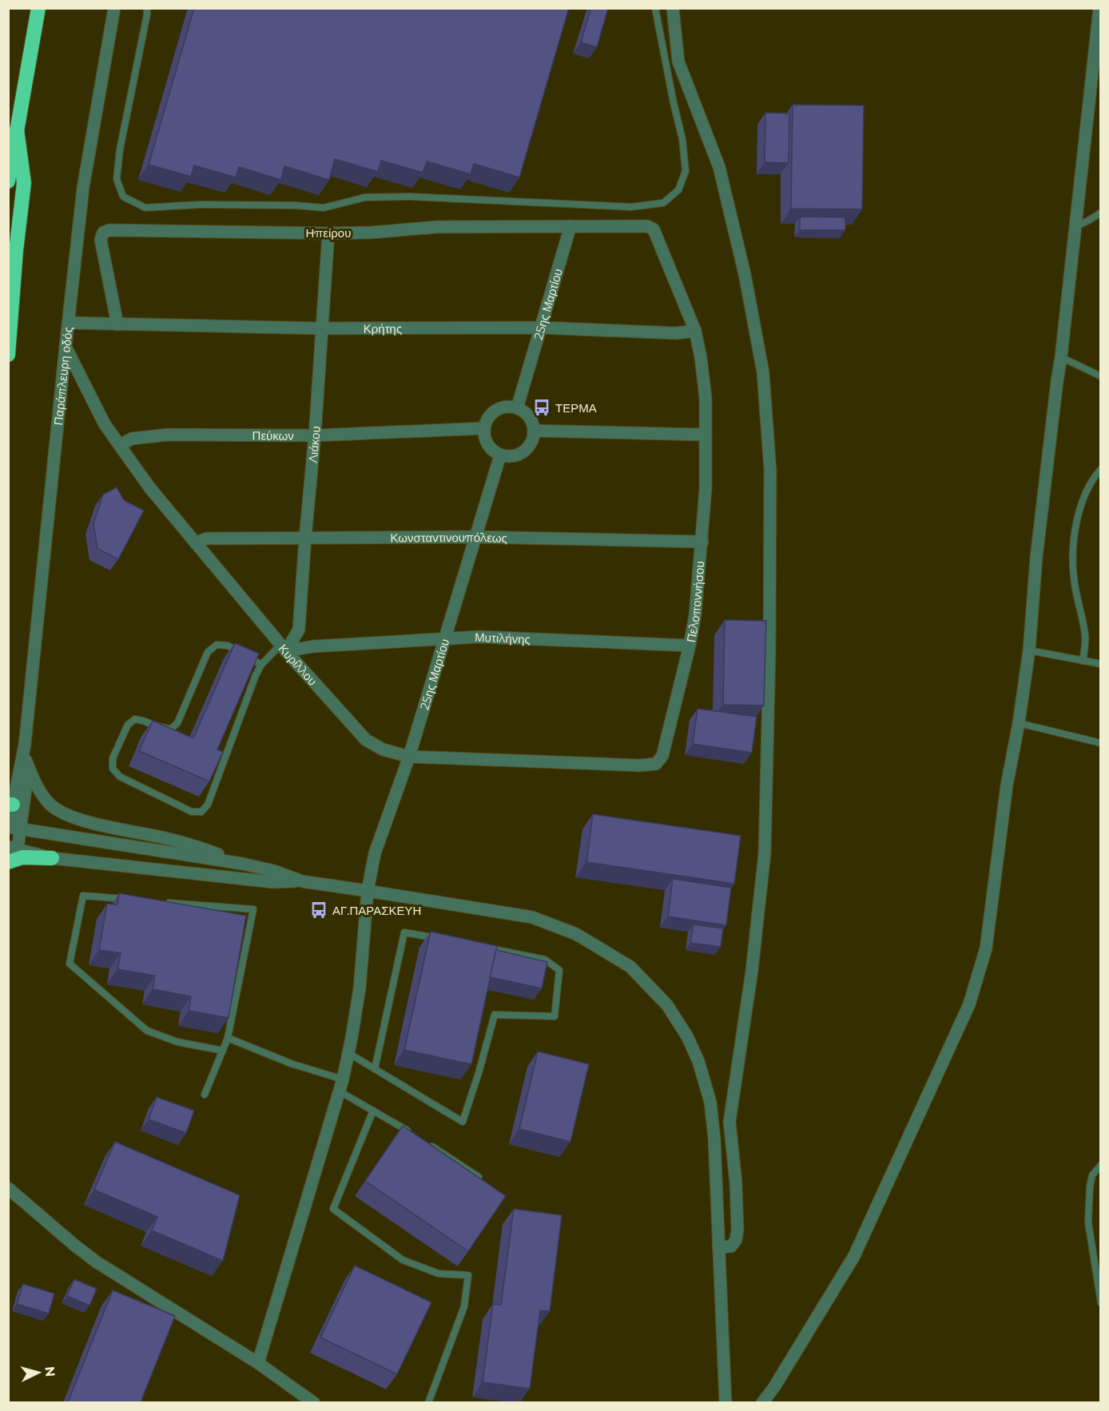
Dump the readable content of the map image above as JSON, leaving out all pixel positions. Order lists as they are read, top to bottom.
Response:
{
  "streets": {
    "street": [
      "Ηπείρου",
      "25ης Μαρτίου",
      "Κρήτης",
      "Παράπλευρη οδός",
      "Πεύκων",
      "Λιάκου",
      "Κωνσταντινουπόλεως",
      "Πελοποννήσου",
      "Μυτιλήνης",
      "Κυρίλλου"
    ]
  },
  "crossings": [
    ["Ηπείρου", "25ης Μαρτίου"],
    ["Ηπείρου", "Κρήτης"],
    ["Ηπείρου", "Λιάκου"],
    ["Ηπείρου", "Πελοποννήσου"],
    ["25ης Μαρτίου", "Κρήτης"],
    ["25ης Μαρτίου", "Πεύκων"],
    ["25ης Μαρτίου", "Κωνσταντινουπόλεως"],
    ["25ης Μαρτίου", "Μυτιλήνης"],
    ["25ης Μαρτίου", "Κυρίλλου"],
    ["Κρήτης", "Παράπλευρη οδός"],
    ["Κρήτης", "Λιάκου"],
    ["Κρήτης", "Πελοποννήσου"],
    ["Παράπλευρη οδός", "Κυρίλλου"],
    ["Πεύκων", "Λιάκου"],
    ["Πεύκων", "Κυρίλλου"],
    ["Λιάκου", "Κωνσταντινουπόλεως"],
    ["Λιάκου", "Μυτιλήνης"],
    ["Λιάκου", "Κυρίλλου"],
    ["Κωνσταντινουπόλεως", "Πελοποννήσου"],
    ["Κωνσταντινουπόλεως", "Κυρίλλου"],
    ["Πελοποννήσου", "Μυτιλήνης"],
    ["Πελοποννήσου", "Κυρίλλου"],
    ["Μυτιλήνης", "Κυρίλλου"]
  ],
  "places": {
    "bus stop": ["ΤΕΡΜΑ", "ΑΓ.ΠΑΡΑΣΚΕΥΗ"]
  },
  "north": "right"
}
